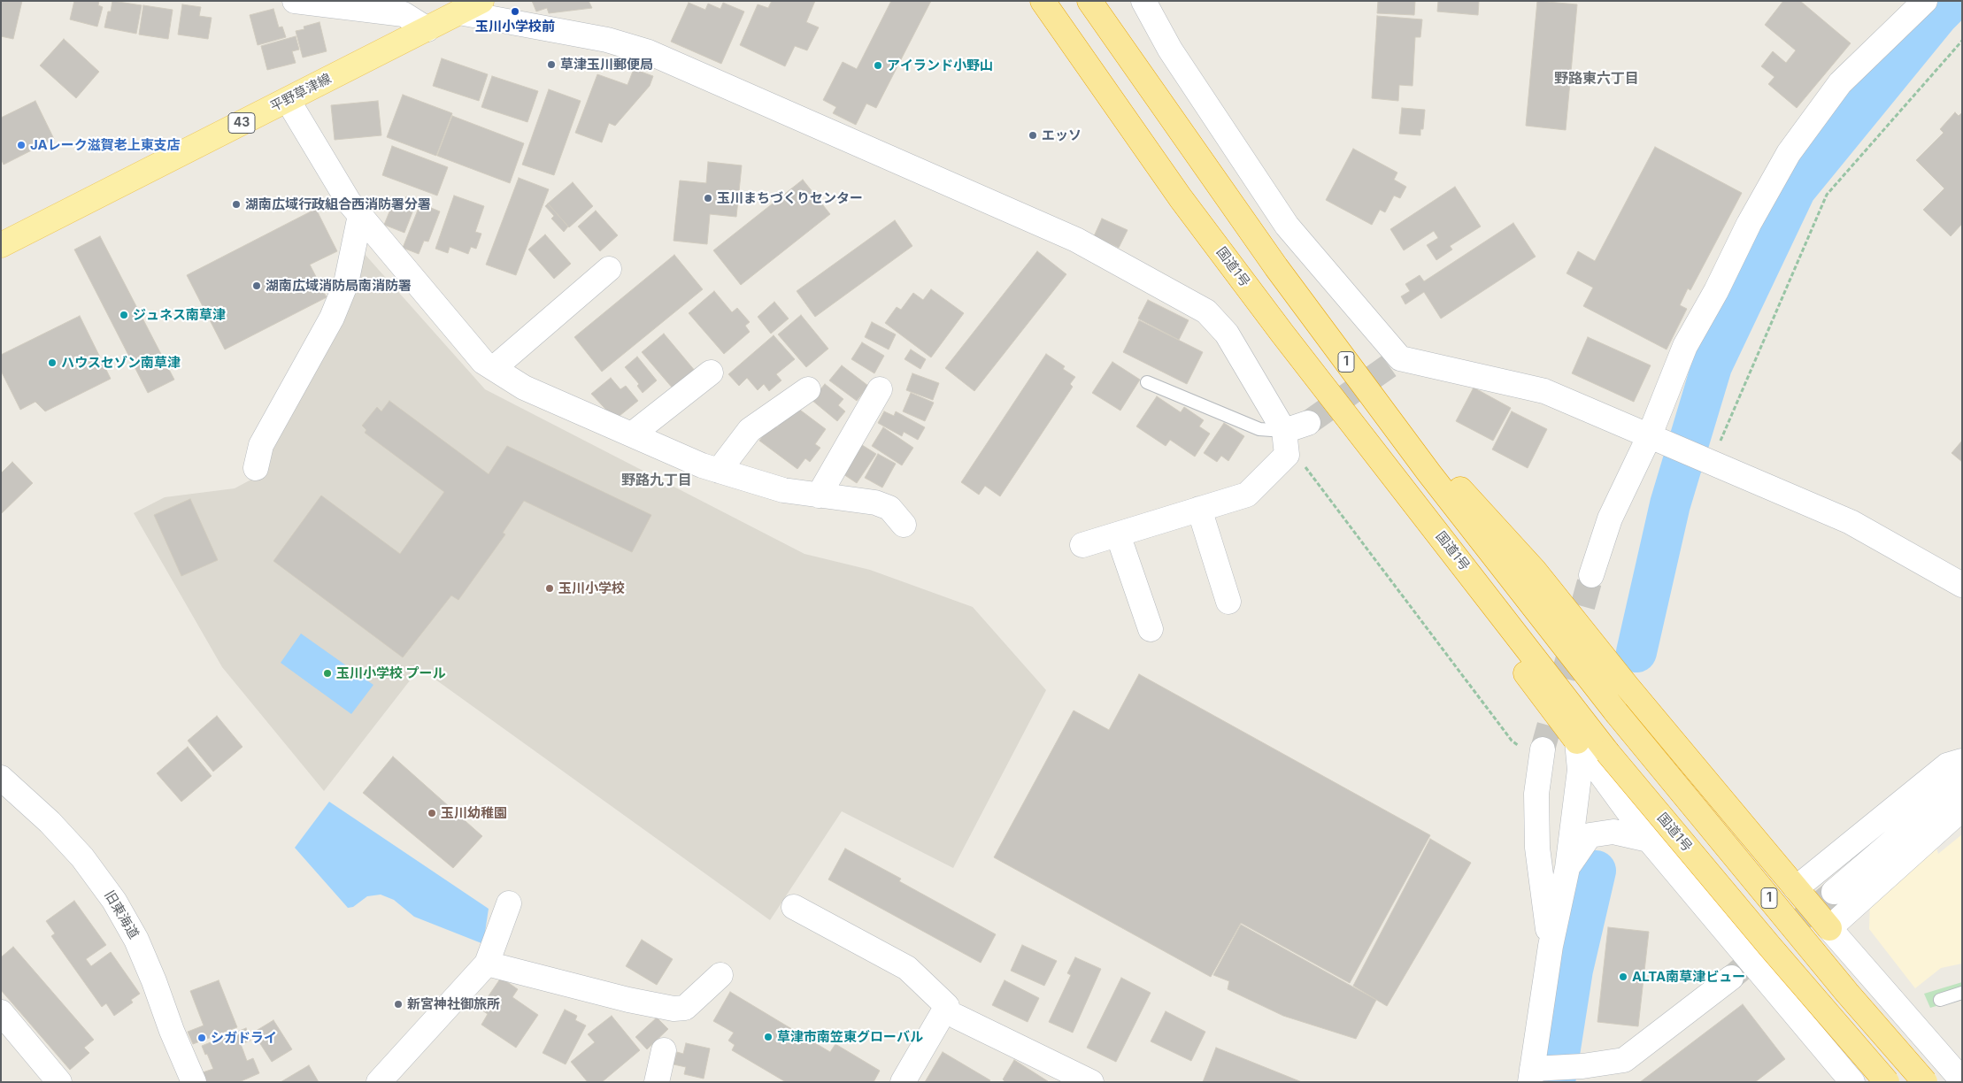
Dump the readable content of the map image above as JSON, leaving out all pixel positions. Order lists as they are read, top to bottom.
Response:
{
  "streets": {
    "highway": ["国道1号", "1"],
    "main road": ["平野草津線", "43"],
    "street": ["旧東海道"]
  },
  "districts": ["野路東六丁目", "野路九丁目"],
  "places": [
    "玉川小学校前",
    "草津玉川郵便局",
    "アイランド小野山",
    "エッソ",
    "JAレーク滋賀老上東支店",
    "玉川まちづくりセンター",
    "湖南広域行政組合西消防署分署",
    "湖南広域消防局南消防署",
    "ジュネス南草津",
    "ハウスセゾン南草津",
    "玉川小学校",
    "玉川小学校 プール",
    "玉川幼稚園",
    "ALTA南草津ビュー",
    "新宮神社御旅所",
    "草津市南笠東グローバル",
    "シガドライ"
  ]
}
